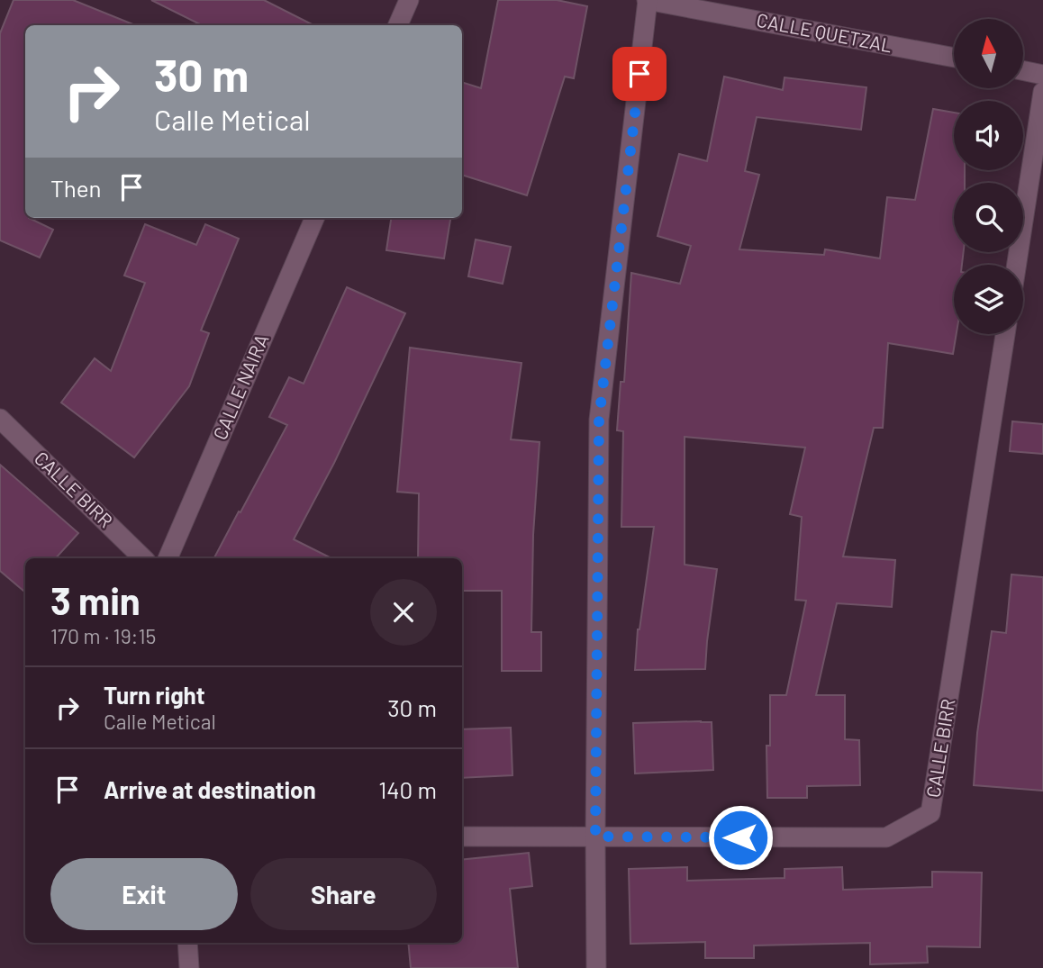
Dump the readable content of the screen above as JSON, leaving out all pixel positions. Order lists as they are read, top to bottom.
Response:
{
  "streets": {
    "street": ["CALLE QUETZAL", "CALLE NAIRA", "CALLE BIRR"]
  },
  "north": "top",
  "page": {
    "turn": ["30 m", "Calle Metical"],
    "then": "Then",
    "heading": ["3 min", "170 m · 19:15"],
    "list": [
      {
        "name": "Turn right",
        "note": "Calle Metical",
        "value": "30 m"
      },
      {
        "name": "Arrive at destination",
        "value": "140 m"
      }
    ],
    "buttons": ["Exit", "Share"]
  }
}
